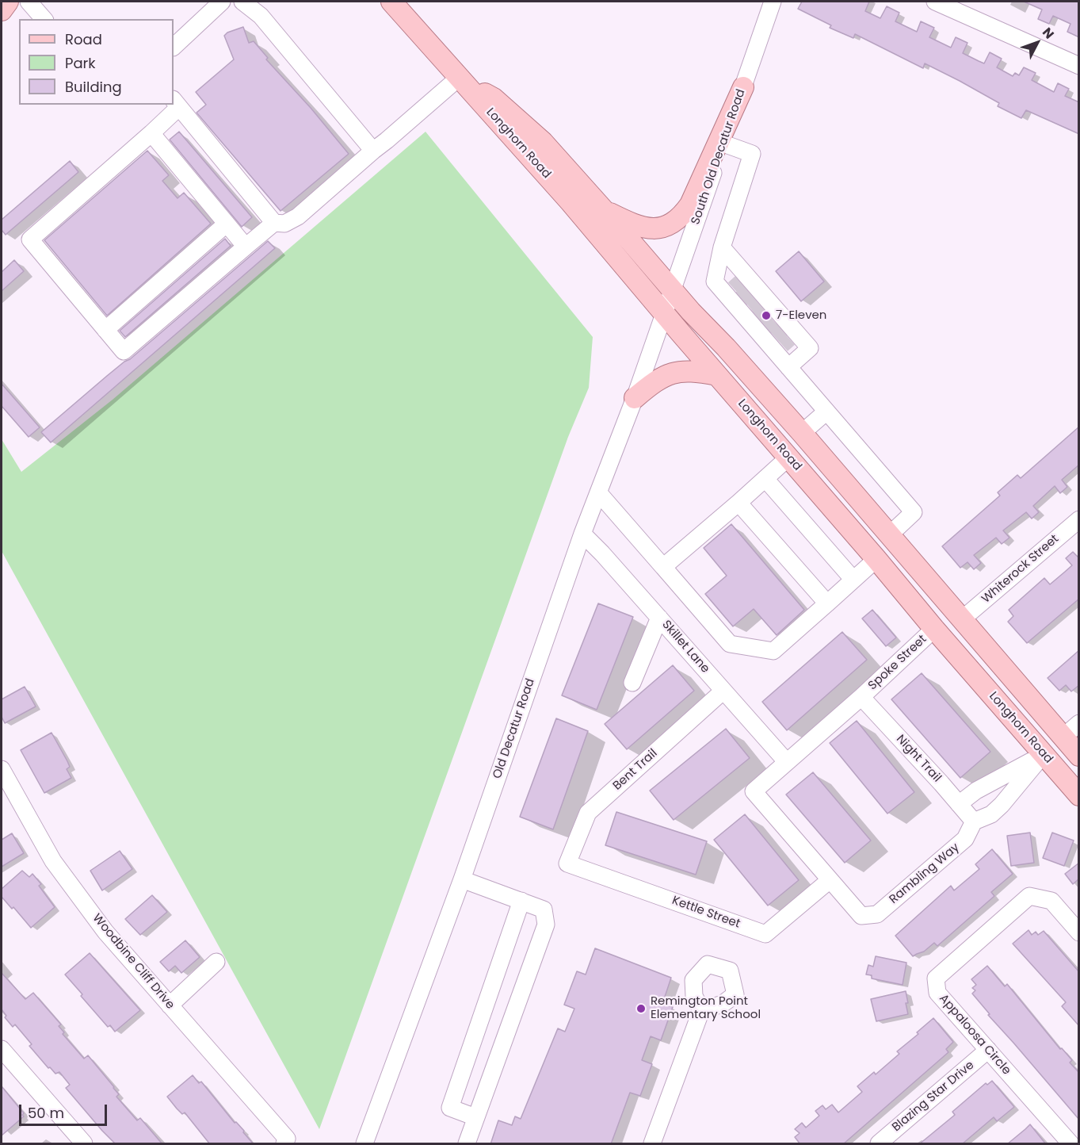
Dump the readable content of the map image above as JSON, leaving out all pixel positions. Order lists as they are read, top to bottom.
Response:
{
  "streets": {
    "main road": ["Longhorn Road"],
    "street": [
      "South Old Decatur Road",
      "Whiterock Street",
      "Skillet Lane",
      "Spoke Street",
      "Old Decatur Road",
      "Night Trail",
      "Bent Trail",
      "Rambling Way",
      "Kettle Street",
      "Woodbine Cliff Drive",
      "Appaloosa Circle",
      "Blazing Star Drive"
    ]
  },
  "crossings": [
    ["Longhorn Road", "South Old Decatur Road"],
    ["Longhorn Road", "Whiterock Street"],
    ["Longhorn Road", "Spoke Street"],
    ["Longhorn Road", "Old Decatur Road"],
    ["South Old Decatur Road", "Old Decatur Road"],
    ["Skillet Lane", "Spoke Street"],
    ["Skillet Lane", "Old Decatur Road"],
    ["Skillet Lane", "Bent Trail"],
    ["Skillet Lane", "Rambling Way"],
    ["Spoke Street", "Night Trail"],
    ["Spoke Street", "Rambling Way"],
    ["Night Trail", "Rambling Way"],
    ["Bent Trail", "Kettle Street"],
    ["Rambling Way", "Kettle Street"],
    ["Appaloosa Circle", "Blazing Star Drive"]
  ],
  "places": ["7-Eleven", "Remington Point Elementary School"],
  "legend": ["Road", "Park", "Building"],
  "scale_bar": "50 m",
  "north": "top right"
}
